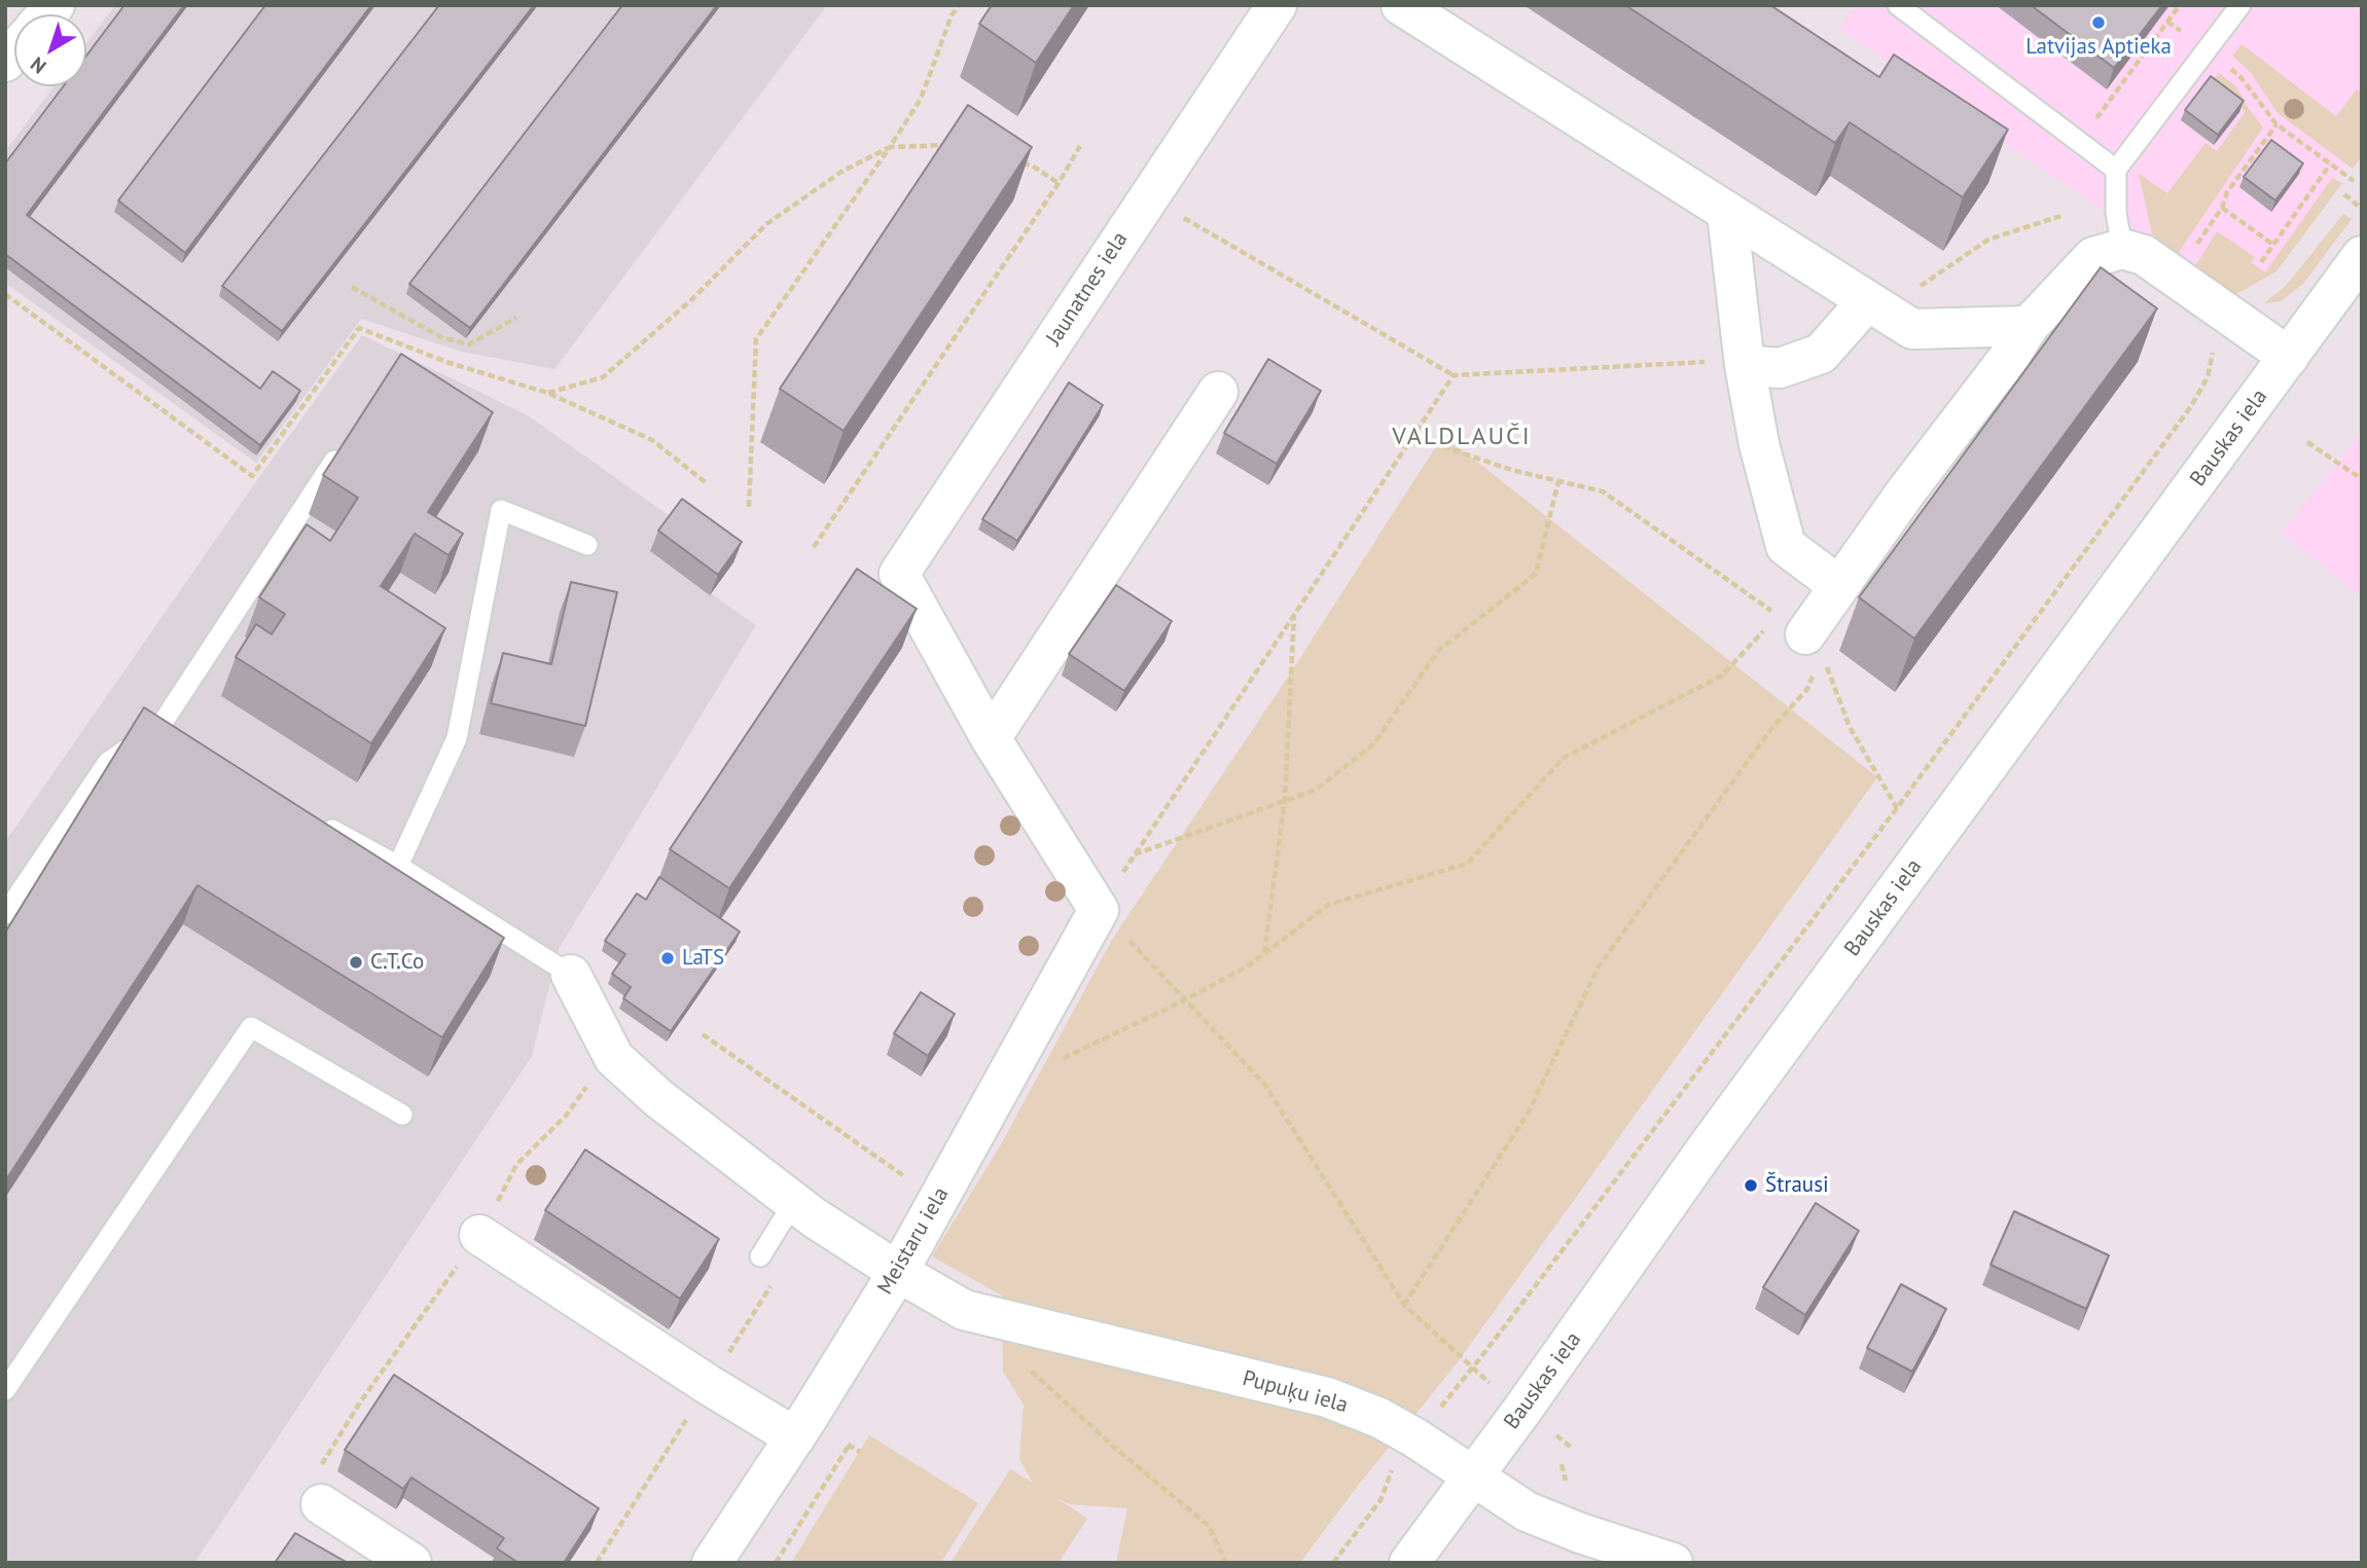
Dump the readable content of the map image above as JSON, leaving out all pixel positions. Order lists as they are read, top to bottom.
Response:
{
  "streets": {
    "street": [
      "Jaunatnes iela",
      "Bauskas iela",
      "Meistaru iela",
      "Pupuķu iela"
    ]
  },
  "crossings": [
    ["Bauskas iela", "Pupuķu iela"],
    ["Meistaru iela", "Pupuķu iela"]
  ],
  "districts": ["VALDLAUČI"],
  "places": [
    "Latvijas Aptieka",
    "LaTS",
    "C.T.Co",
    "Štrausi"
  ],
  "north": "bottom left"
}
